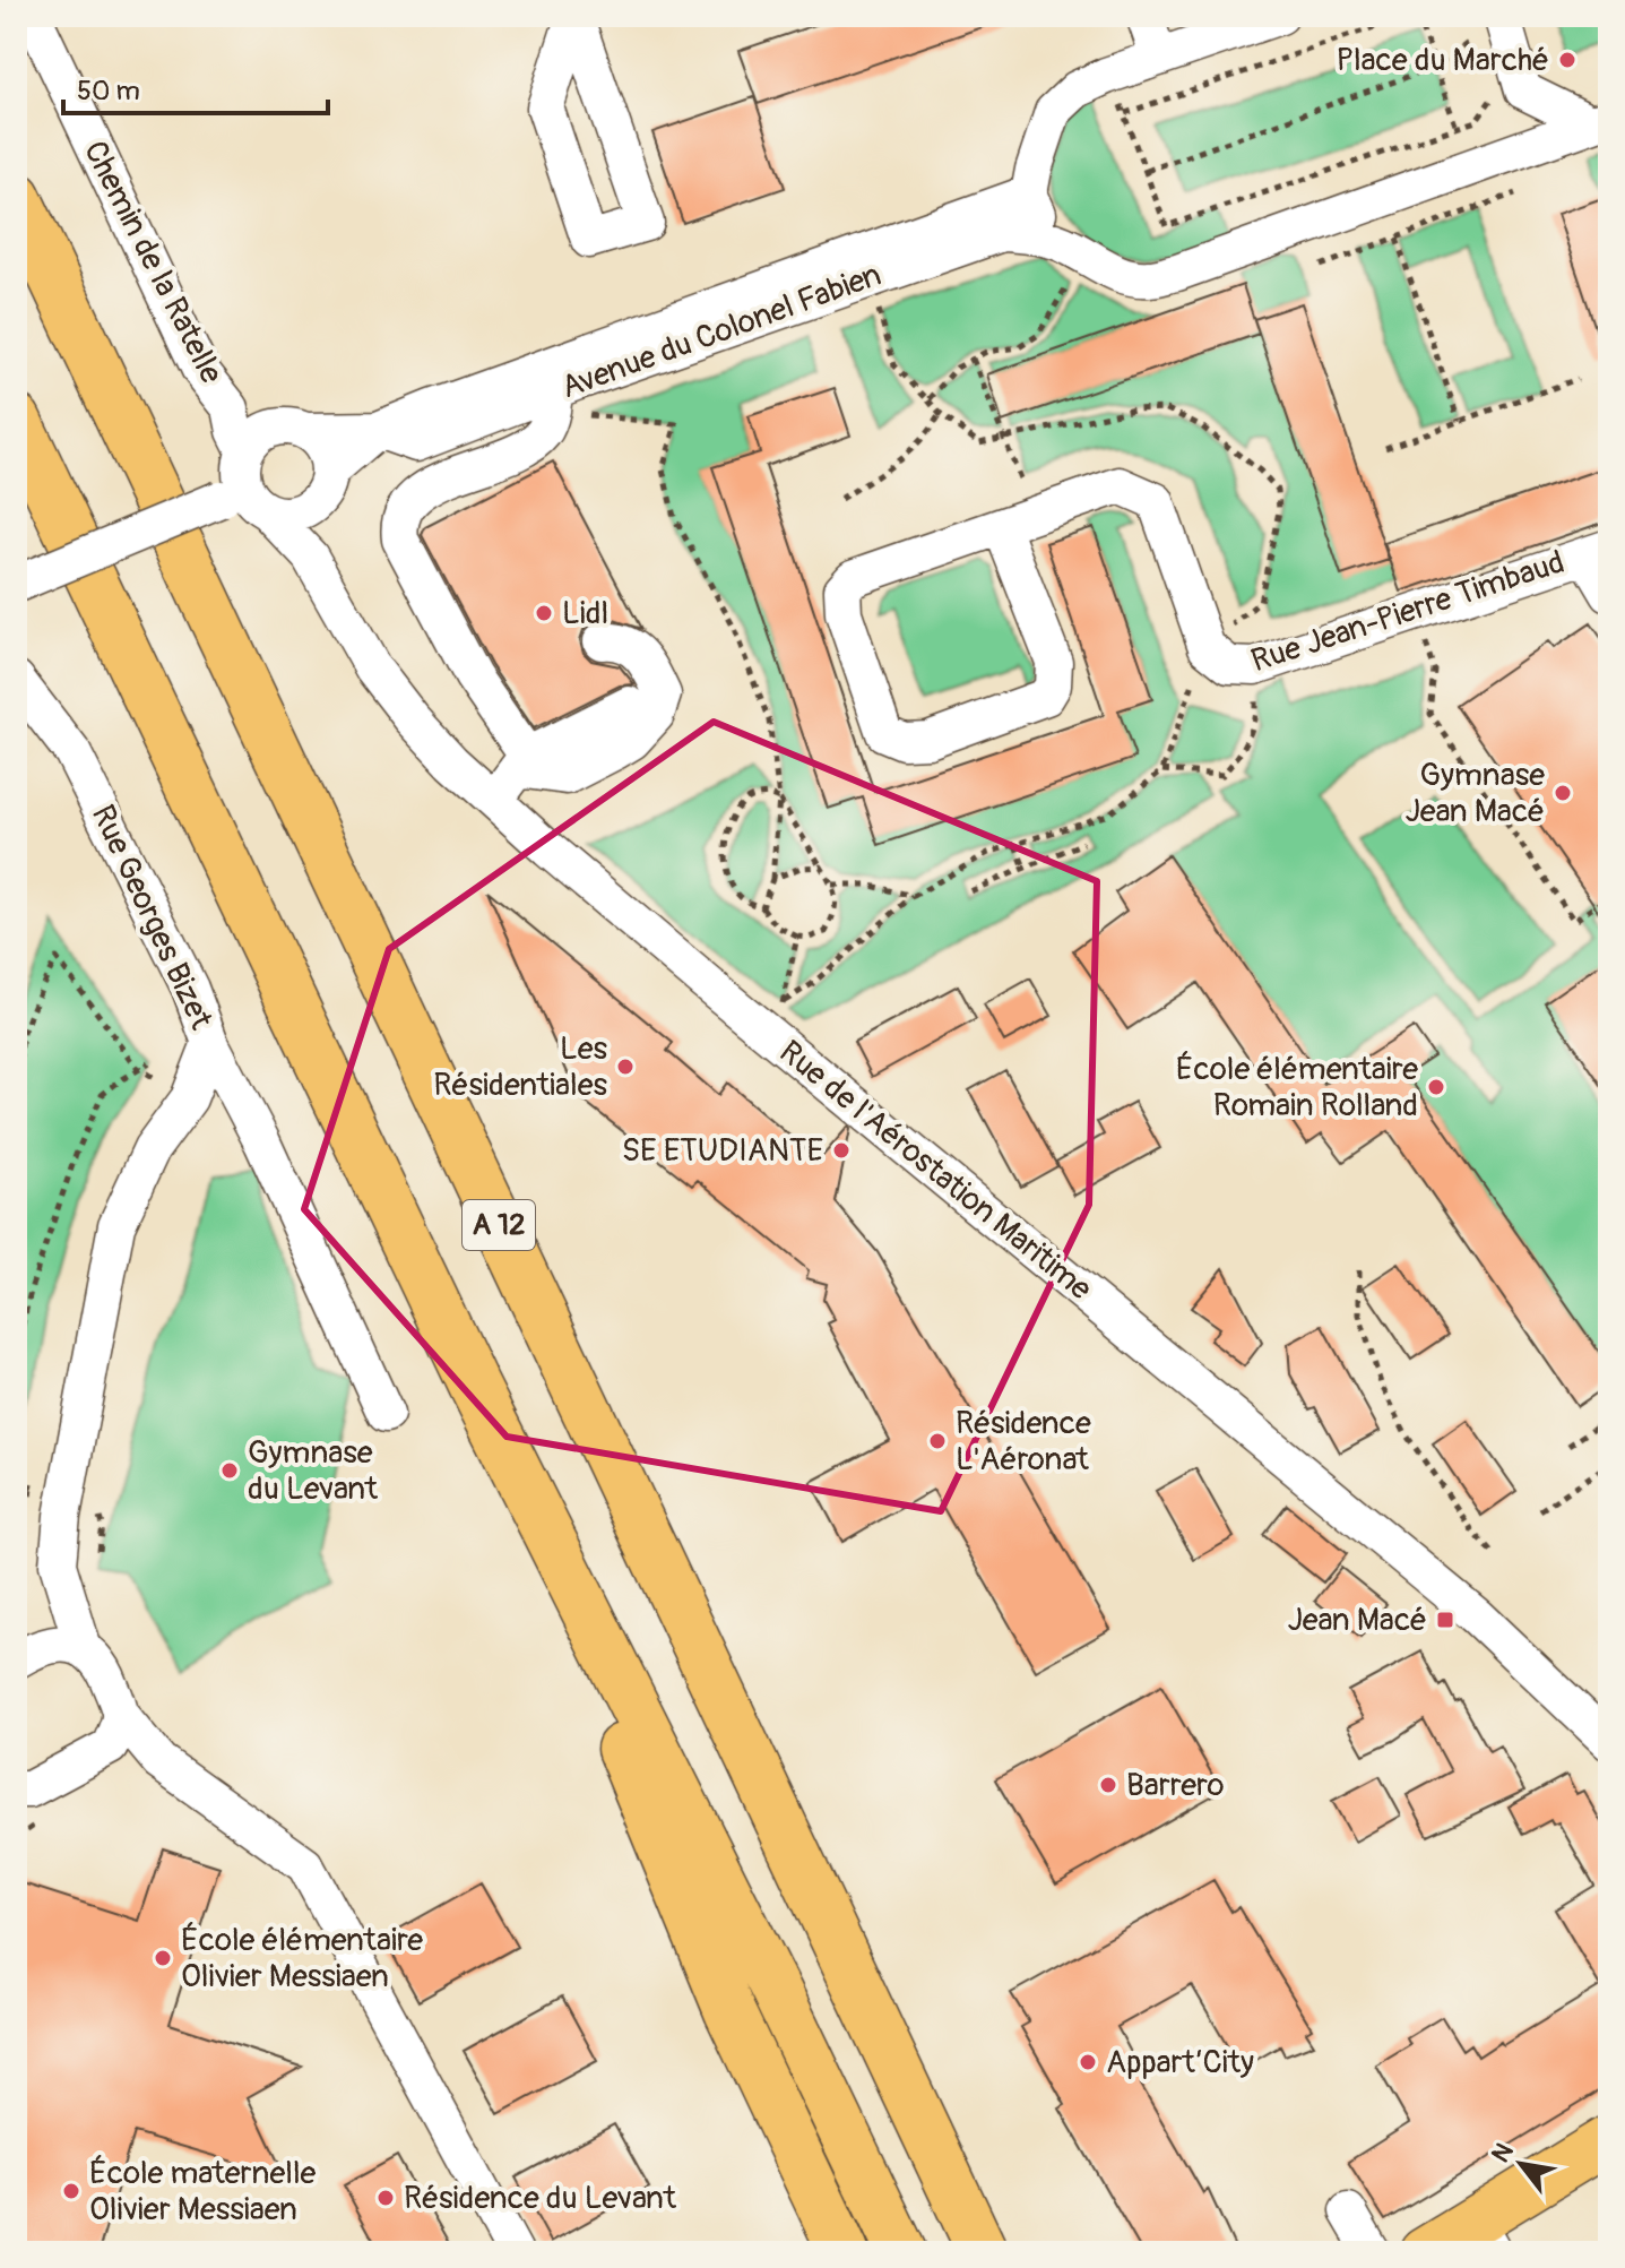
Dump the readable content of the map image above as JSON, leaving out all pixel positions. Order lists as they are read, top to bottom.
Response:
{
  "streets": {
    "highway": ["A 12"],
    "street": [
      "Chemin de la Ratelle",
      "Avenue du Colonel Fabien",
      "Rue Jean-Pierre Timbaud",
      "Rue Georges Bizet",
      "Rue de l'Aérostation Maritime"
    ]
  },
  "crossings": [
    ["Chemin de la Ratelle", "Avenue du Colonel Fabien"],
    ["Chemin de la Ratelle", "Rue de l'Aérostation Maritime"],
    ["Avenue du Colonel Fabien", "Rue de l'Aérostation Maritime"]
  ],
  "places": {
    "other": [
      "Place du Marché",
      "Lidl",
      "Gymnase Jean Macé",
      "Les Résidentiales",
      "École élémentaire Romain Rolland",
      "SE ETUDIANTE",
      "Résidence L'Aéronat",
      "Gymnase du Levant",
      "Barrero",
      "École élémentaire Olivier Messiaen",
      "Appart’City",
      "École maternelle Olivier Messiaen",
      "Résidence du Levant"
    ],
    "transit": ["Jean Macé"]
  },
  "scale_bar": "50 m",
  "north": "top left"
}
